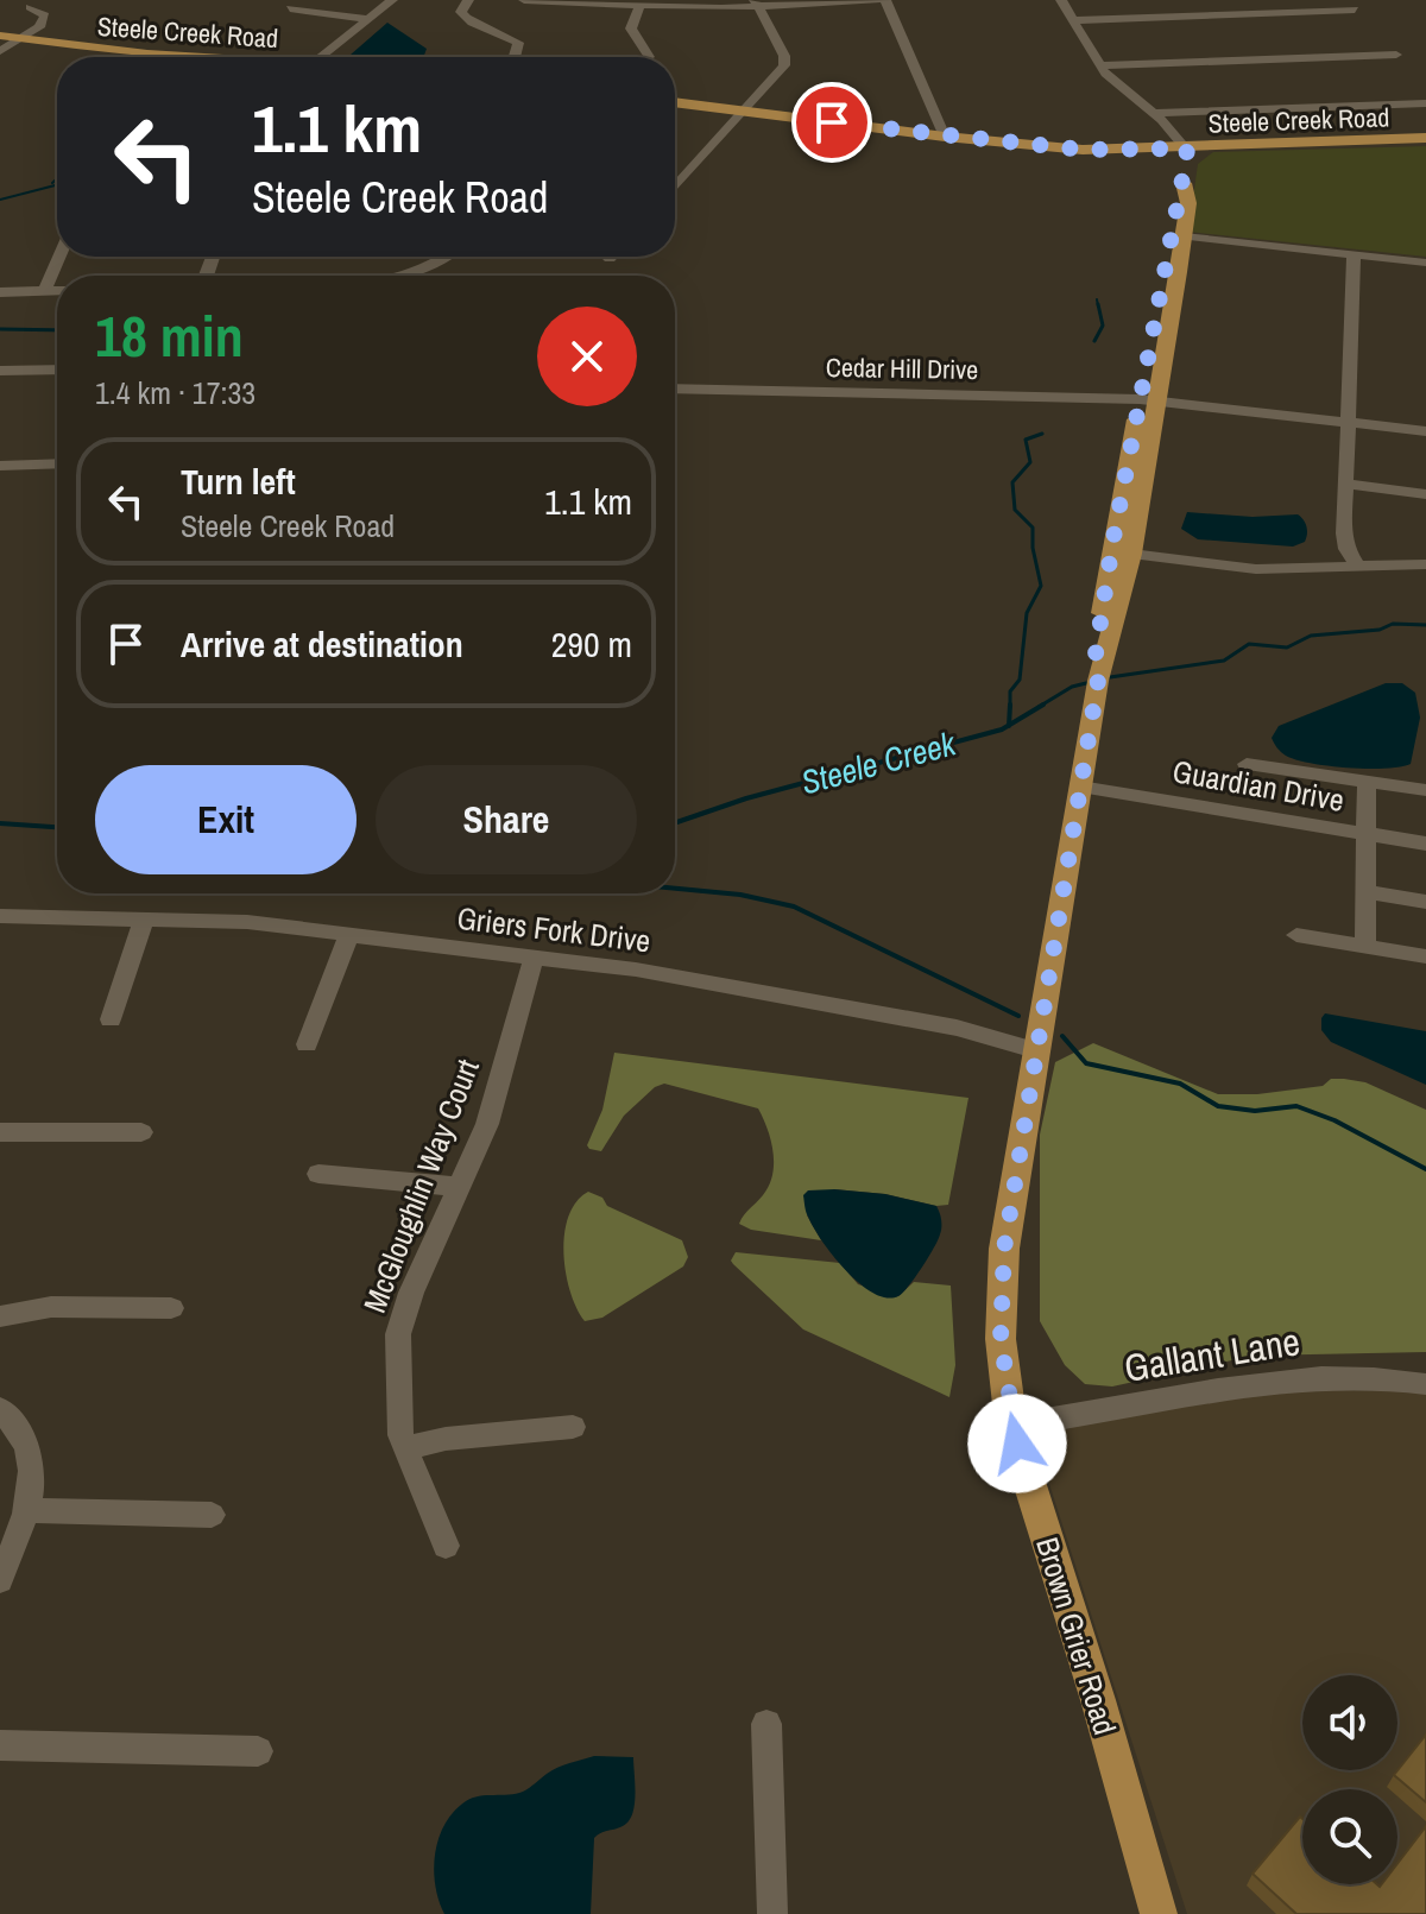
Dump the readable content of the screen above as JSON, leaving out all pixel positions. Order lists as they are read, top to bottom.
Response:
{
  "streets": {
    "main road": ["Steele Creek Road", "Brown Grier Road"],
    "street": [
      "Cedar Hill Drive",
      "Guardian Drive",
      "Griers Fork Drive",
      "McGloughlin Way Court",
      "Gallant Lane"
    ]
  },
  "crossings": [
    ["Steele Creek Road", "Brown Grier Road"],
    ["Cedar Hill Drive", "Brown Grier Road"],
    ["Guardian Drive", "Brown Grier Road"],
    ["Griers Fork Drive", "McGloughlin Way Court"],
    ["Griers Fork Drive", "Brown Grier Road"],
    ["Gallant Lane", "Brown Grier Road"]
  ],
  "water": ["Steele Creek"],
  "page": {
    "turn": ["1.1 km", "Steele Creek Road"],
    "heading": ["18 min", "1.4 km · 17:33"],
    "list": [
      {
        "name": "Turn left",
        "note": "Steele Creek Road",
        "value": "1.1 km"
      },
      {
        "name": "Arrive at destination",
        "value": "290 m"
      }
    ],
    "buttons": ["Exit", "Share"]
  }
}
